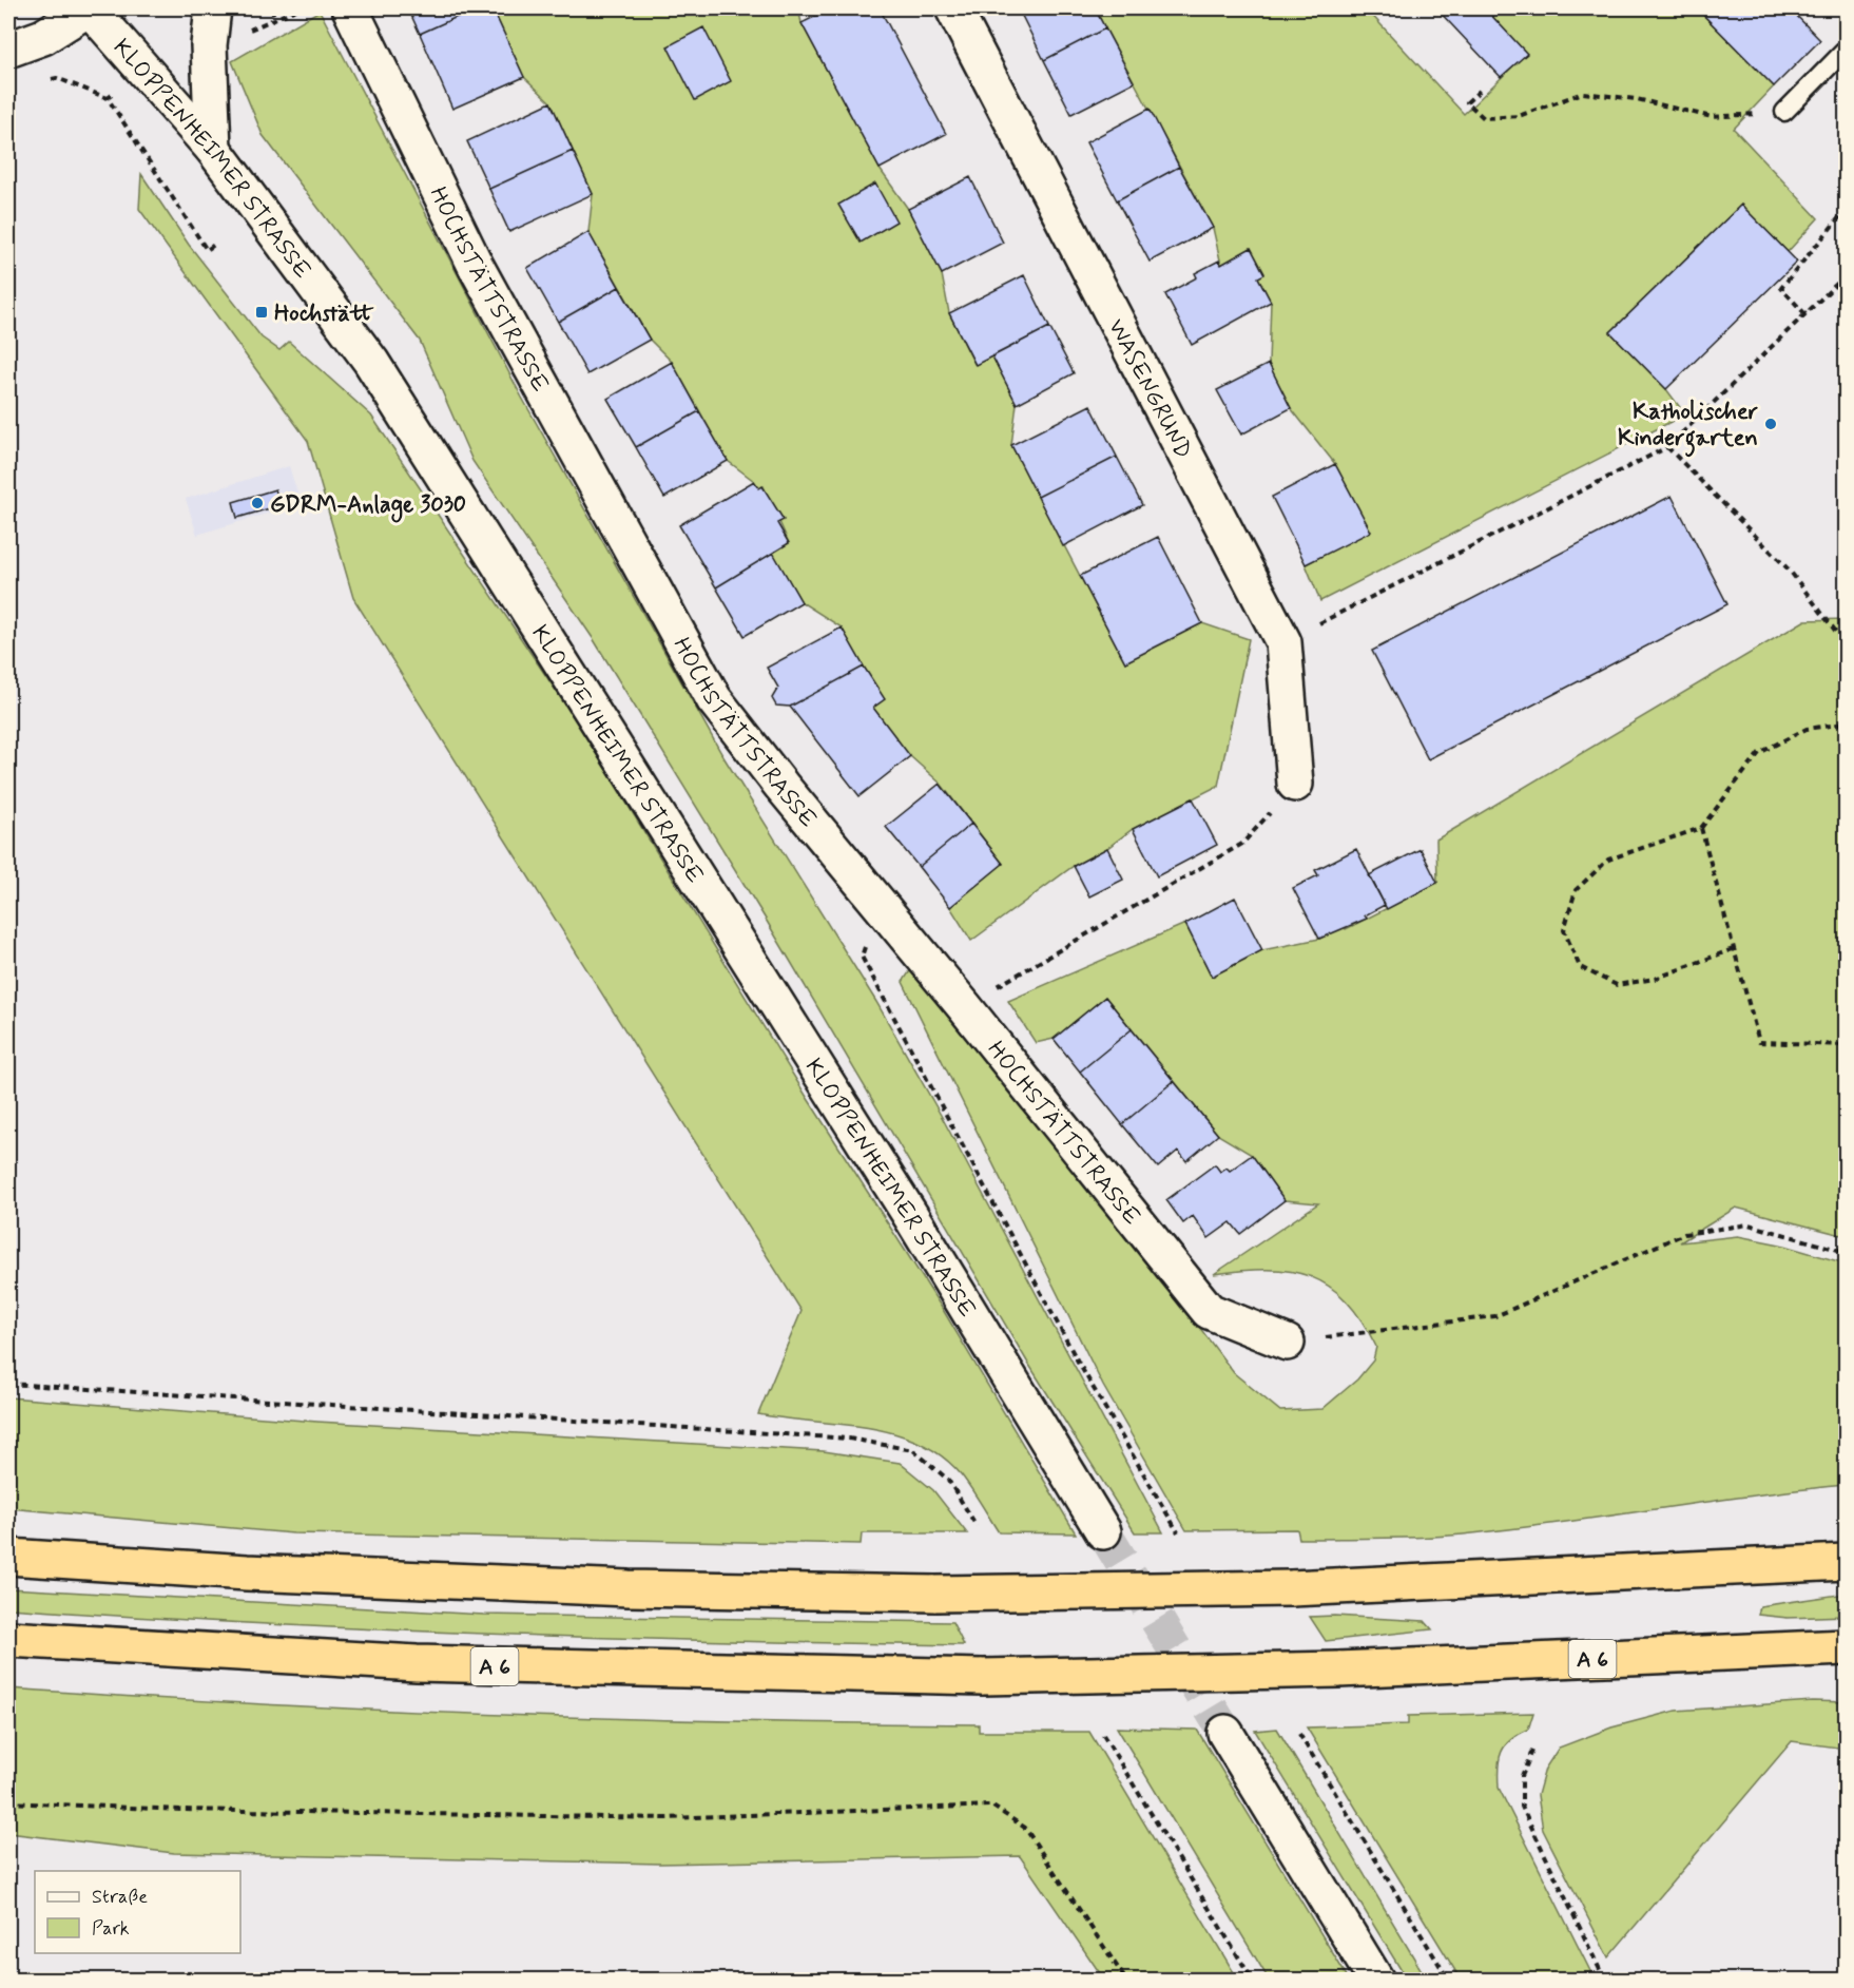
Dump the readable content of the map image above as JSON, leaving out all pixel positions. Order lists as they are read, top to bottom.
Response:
{
  "streets": {
    "highway": ["A 6"],
    "street": ["KLOPPENHEIMER STRASSE", "HOCHSTÄTTSTRASSE", "WASENGRUND"]
  },
  "places": {
    "transit": ["Hochstätt"],
    "other": ["Katholischer Kindergarten", "GDRM-Anlage 3030"]
  },
  "legend": ["Straße", "Park"]
}
